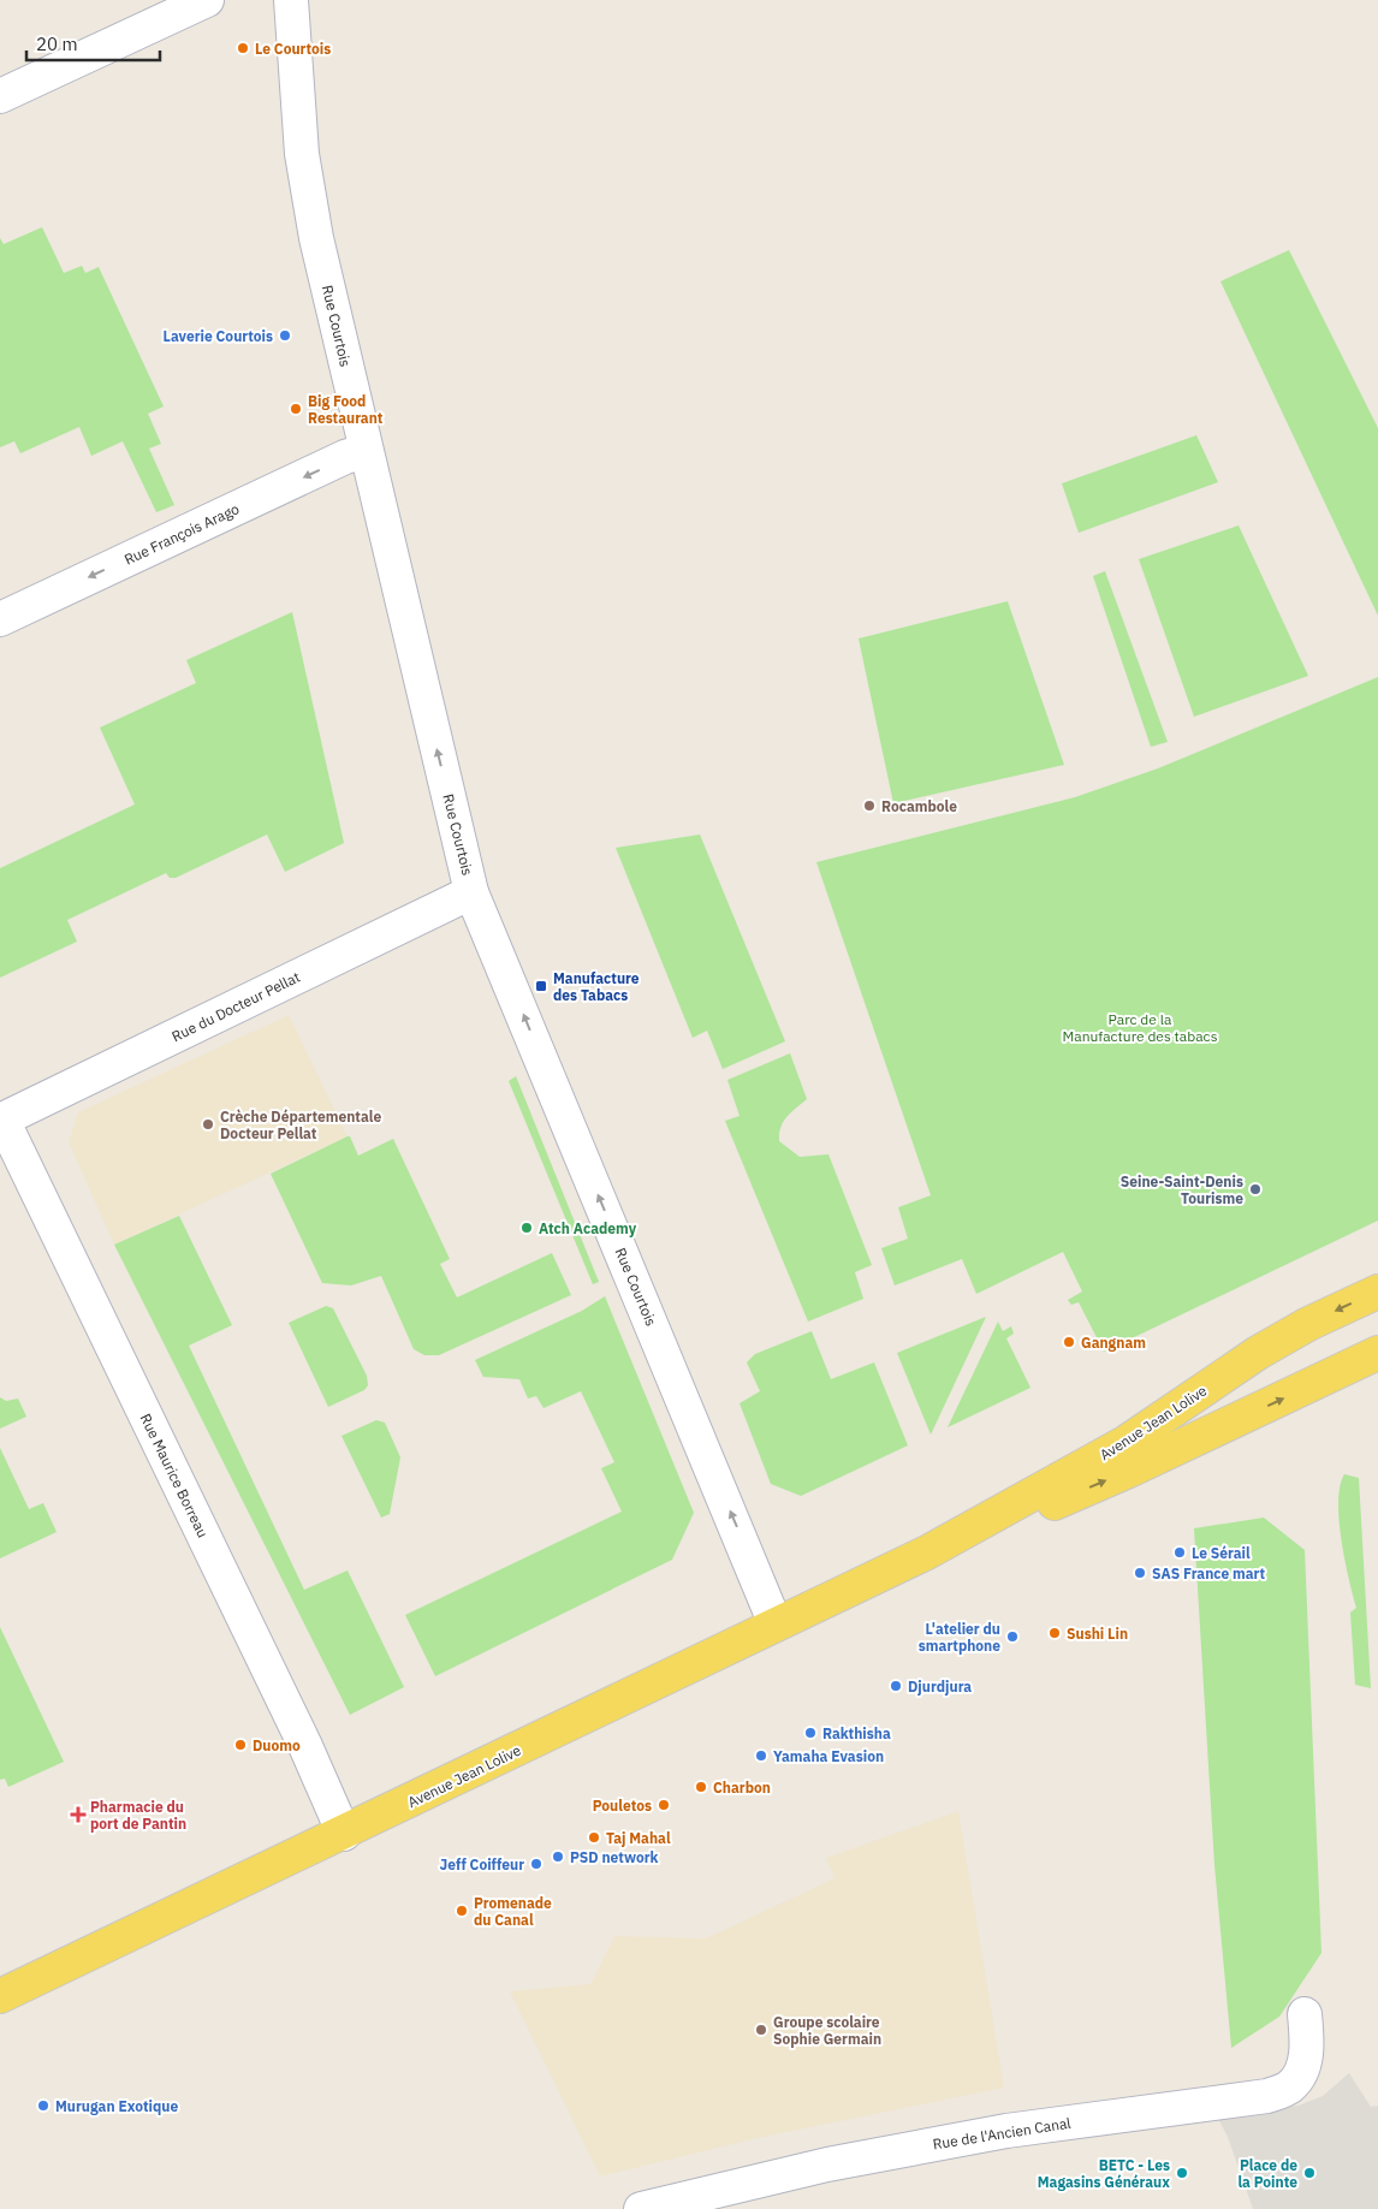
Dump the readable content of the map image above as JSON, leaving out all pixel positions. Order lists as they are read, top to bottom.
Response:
{
  "streets": {
    "main road": ["Avenue Jean Lolive"],
    "street": [
      "Rue Courtois",
      "Rue François Arago",
      "Rue du Docteur Pellat",
      "Rue Maurice Borreau",
      "Rue de l'Ancien Canal"
    ]
  },
  "crossings": [
    ["Rue Courtois", "Rue François Arago"],
    ["Rue Courtois", "Rue du Docteur Pellat"],
    ["Rue Courtois", "Avenue Jean Lolive"],
    ["Rue du Docteur Pellat", "Rue Maurice Borreau"],
    ["Avenue Jean Lolive", "Rue Maurice Borreau"]
  ],
  "one_way": ["Rue Courtois", "Rue François Arago"],
  "parks": ["Parc de la Manufacture des tabacs"],
  "places": {
    "other": [
      "Le Courtois",
      "Laverie Courtois",
      "Big Food Restaurant",
      "Rocambole",
      "Crèche Départementale Docteur Pellat",
      "Seine-Saint-Denis Tourisme",
      "Atch Academy",
      "Gangnam",
      "Le Sérail",
      "SAS France mart",
      "Sushi Lin",
      "L'atelier du smartphone",
      "Djurdjura",
      "Rakthisha",
      "Duomo",
      "Yamaha Evasion",
      "Charbon",
      "Pouletos",
      "Taj Mahal",
      "PSD network",
      "Jeff Coiffeur",
      "Promenade du Canal",
      "Groupe scolaire Sophie Germain",
      "Murugan Exotique",
      "BETC - Les Magasins Généraux",
      "Place de la Pointe"
    ],
    "transit": ["Manufacture des Tabacs"],
    "health": ["Pharmacie du port de Pantin"]
  },
  "scale_bar": "20 m"
}
